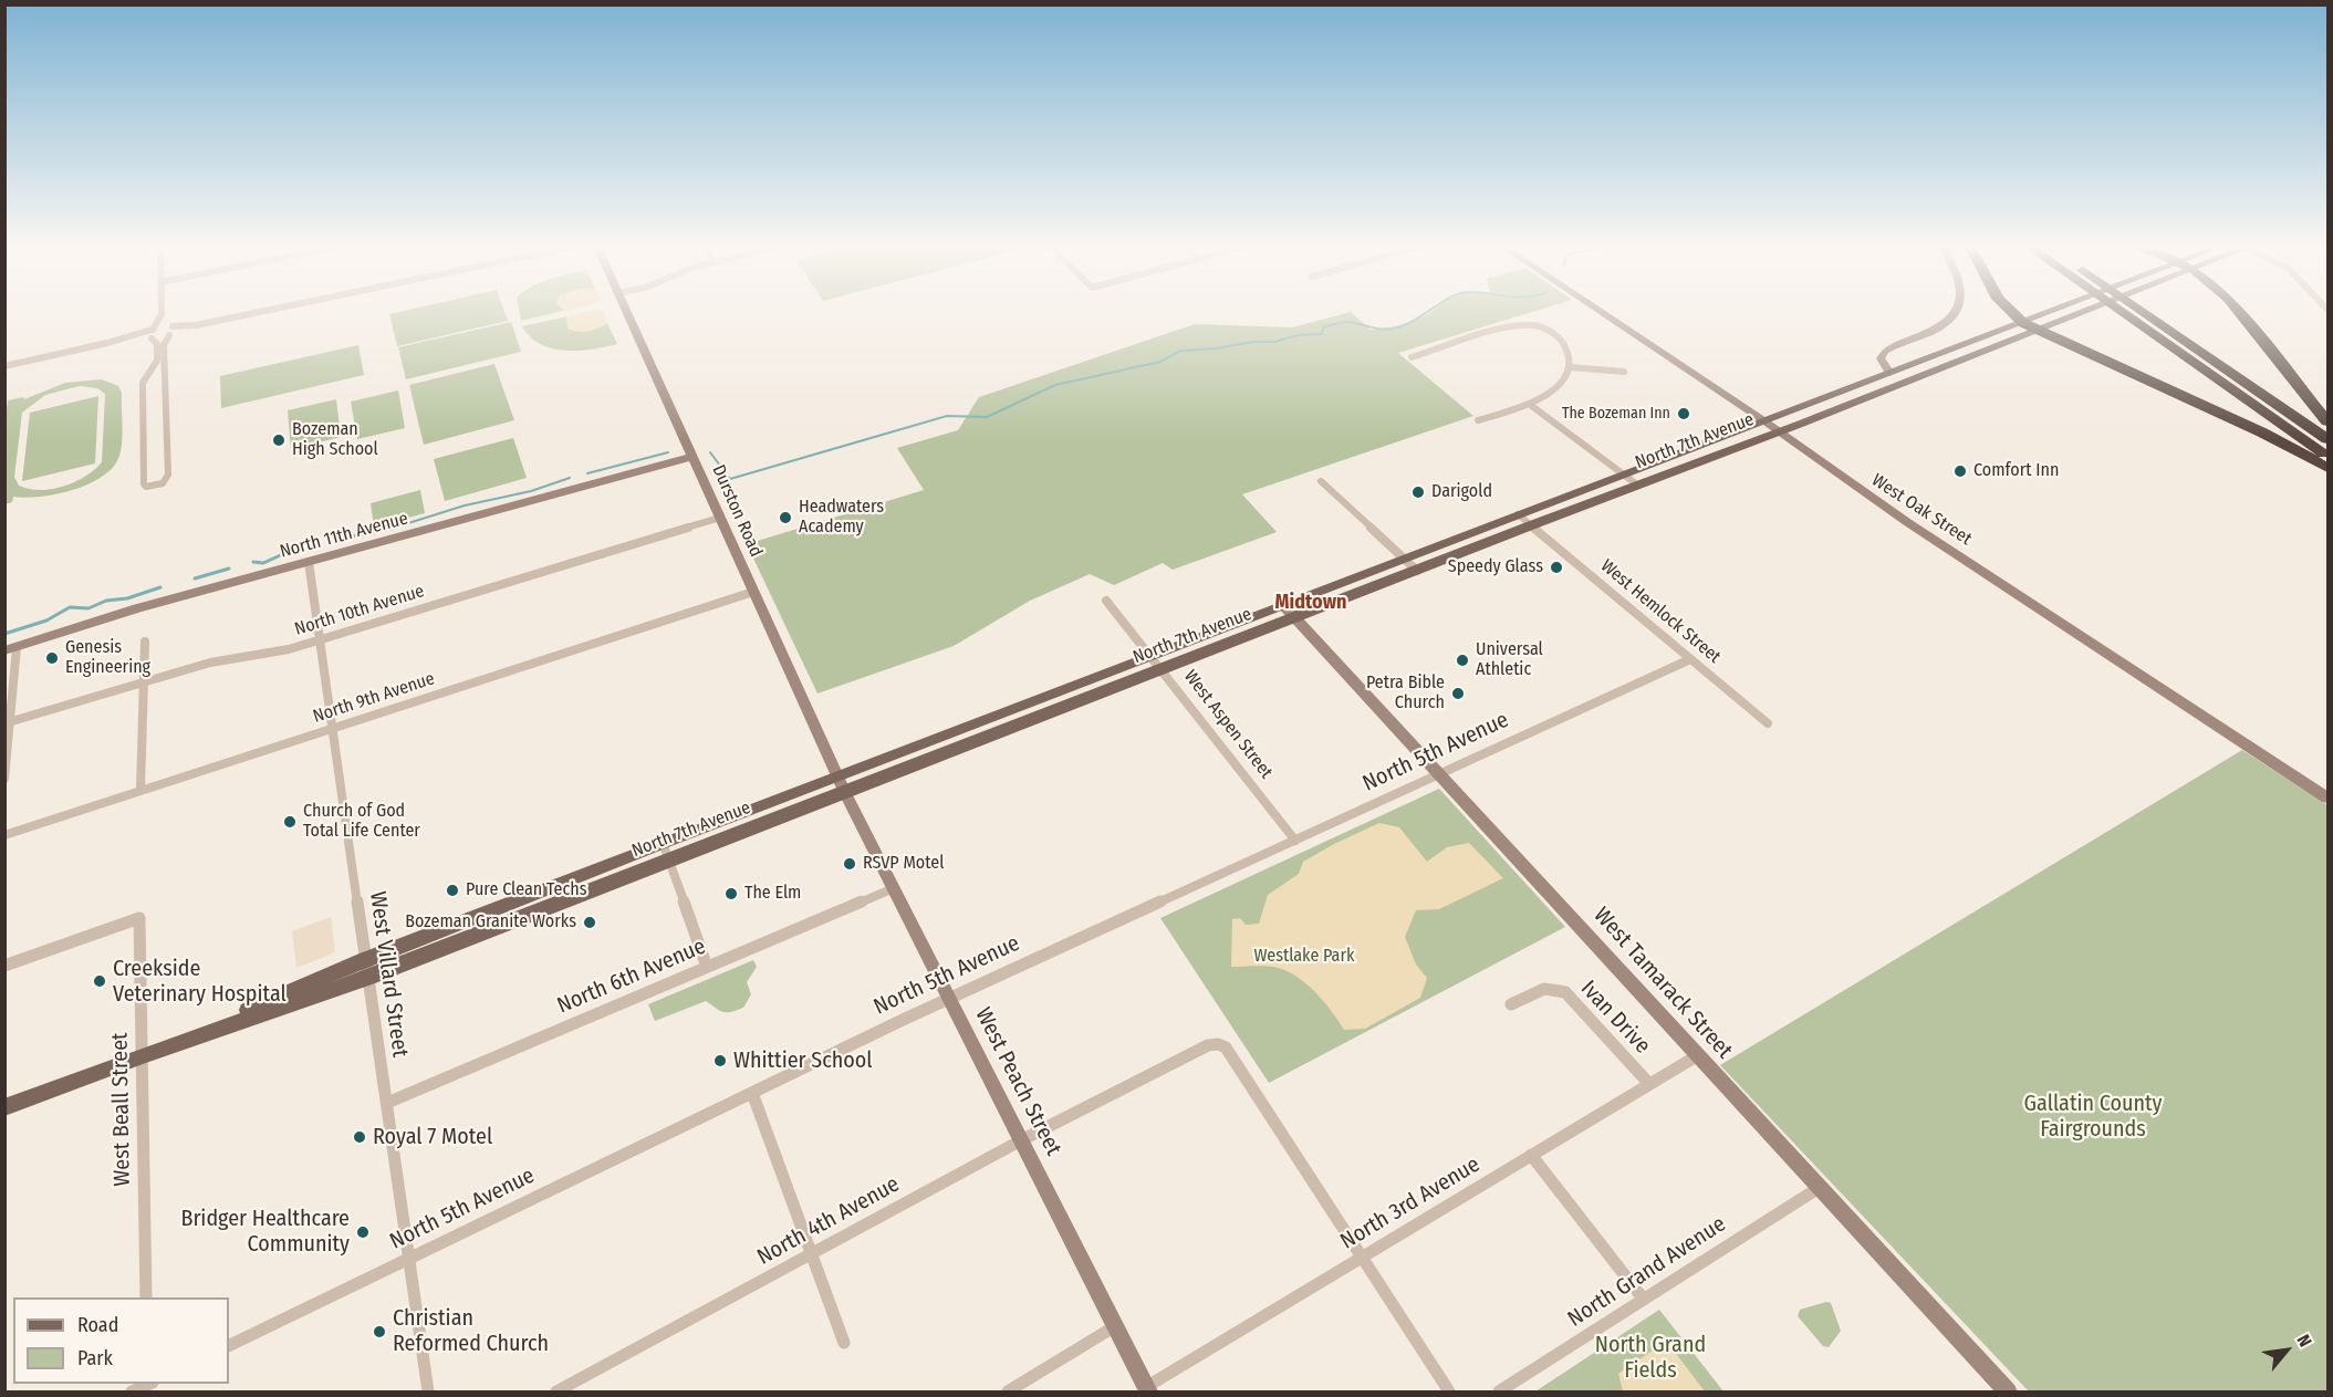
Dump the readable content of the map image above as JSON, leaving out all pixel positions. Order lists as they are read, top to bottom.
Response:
{
  "streets": {
    "main road": [
      "North 7th Avenue",
      "West Oak Street",
      "Durston Road",
      "North 11th Avenue",
      "West Tamarack Street",
      "West Peach Street"
    ],
    "street": [
      "North 10th Avenue",
      "West Hemlock Street",
      "North 9th Avenue",
      "West Aspen Street",
      "North 5th Avenue",
      "West Villard Street",
      "North 6th Avenue",
      "Ivan Drive",
      "West Beall Street",
      "North 3rd Avenue",
      "North 4th Avenue",
      "North Grand Avenue"
    ]
  },
  "crossings": [
    ["North 7th Avenue", "West Oak Street"],
    ["North 7th Avenue", "Durston Road"],
    ["North 7th Avenue", "West Hemlock Street"],
    ["North 7th Avenue", "West Aspen Street"],
    ["North 7th Avenue", "West Villard Street"],
    ["North 7th Avenue", "West Tamarack Street"],
    ["North 7th Avenue", "West Peach Street"],
    ["North 7th Avenue", "West Beall Street"],
    ["Durston Road", "North 11th Avenue"],
    ["Durston Road", "North 10th Avenue"],
    ["Durston Road", "North 9th Avenue"],
    ["Durston Road", "West Peach Street"],
    ["North 11th Avenue", "West Villard Street"],
    ["North 10th Avenue", "West Villard Street"],
    ["West Hemlock Street", "North 5th Avenue"],
    ["North 9th Avenue", "West Villard Street"],
    ["West Aspen Street", "North 5th Avenue"],
    ["North 5th Avenue", "West Villard Street"],
    ["North 5th Avenue", "West Tamarack Street"],
    ["North 5th Avenue", "West Peach Street"],
    ["West Villard Street", "North 6th Avenue"],
    ["North 6th Avenue", "West Peach Street"],
    ["West Tamarack Street", "North 3rd Avenue"],
    ["West Tamarack Street", "North Grand Avenue"],
    ["Ivan Drive", "North 3rd Avenue"],
    ["West Peach Street", "North 3rd Avenue"],
    ["West Peach Street", "North 4th Avenue"],
    ["North 3rd Avenue", "North 4th Avenue"]
  ],
  "districts": ["Midtown"],
  "parks": ["Westlake Park", "Gallatin County Fairgrounds", "North Grand Fields"],
  "places": [
    "The Bozeman Inn",
    "Bozeman High School",
    "Comfort Inn",
    "Darigold",
    "Headwaters Academy",
    "Speedy Glass",
    "Genesis Engineering",
    "Universal Athletic",
    "Petra Bible Church",
    "Church of God Total Life Center",
    "RSVP Motel",
    "Pure Clean Techs",
    "The Elm",
    "Bozeman Granite Works",
    "Creekside Veterinary Hospital",
    "Whittier School",
    "Royal 7 Motel",
    "Bridger Healthcare Community",
    "Christian Reformed Church"
  ],
  "legend": ["Road", "Park"],
  "north": "top right"
}
